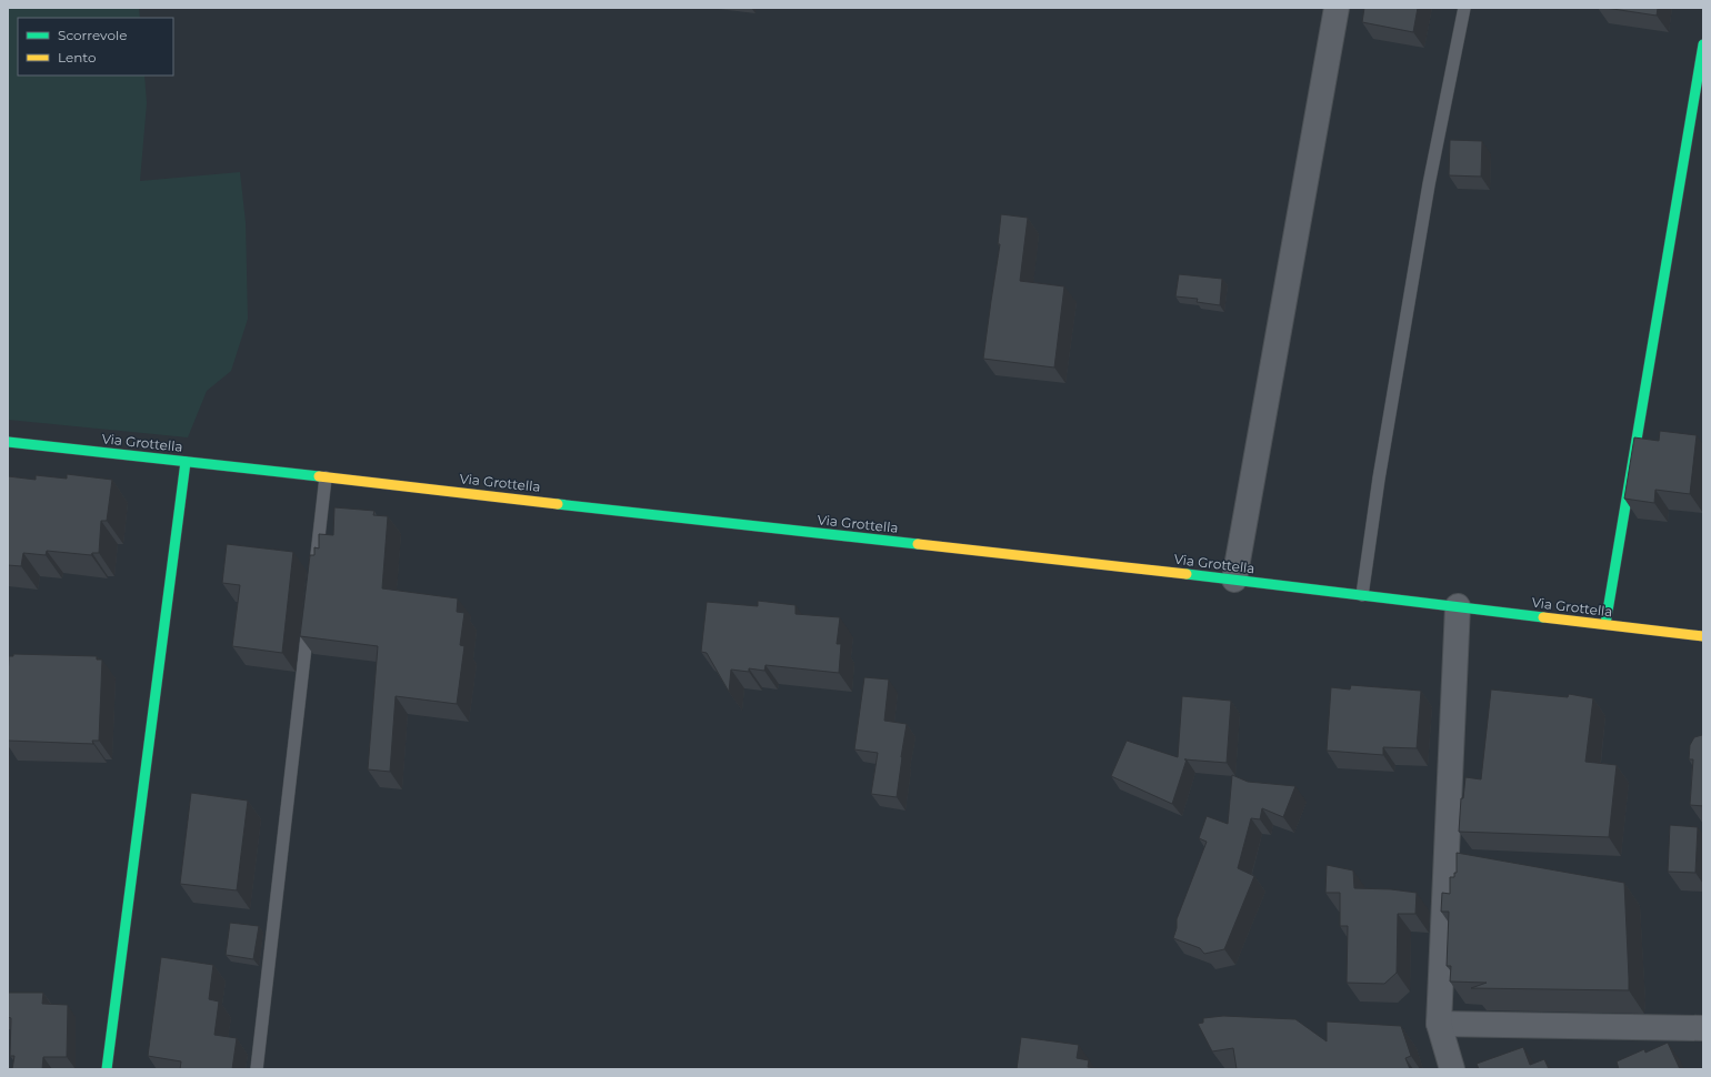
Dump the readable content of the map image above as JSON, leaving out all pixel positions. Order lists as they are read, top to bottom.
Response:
{
  "streets": {
    "street": ["Via Grottella"]
  },
  "legend": ["Scorrevole", "Lento"]
}
